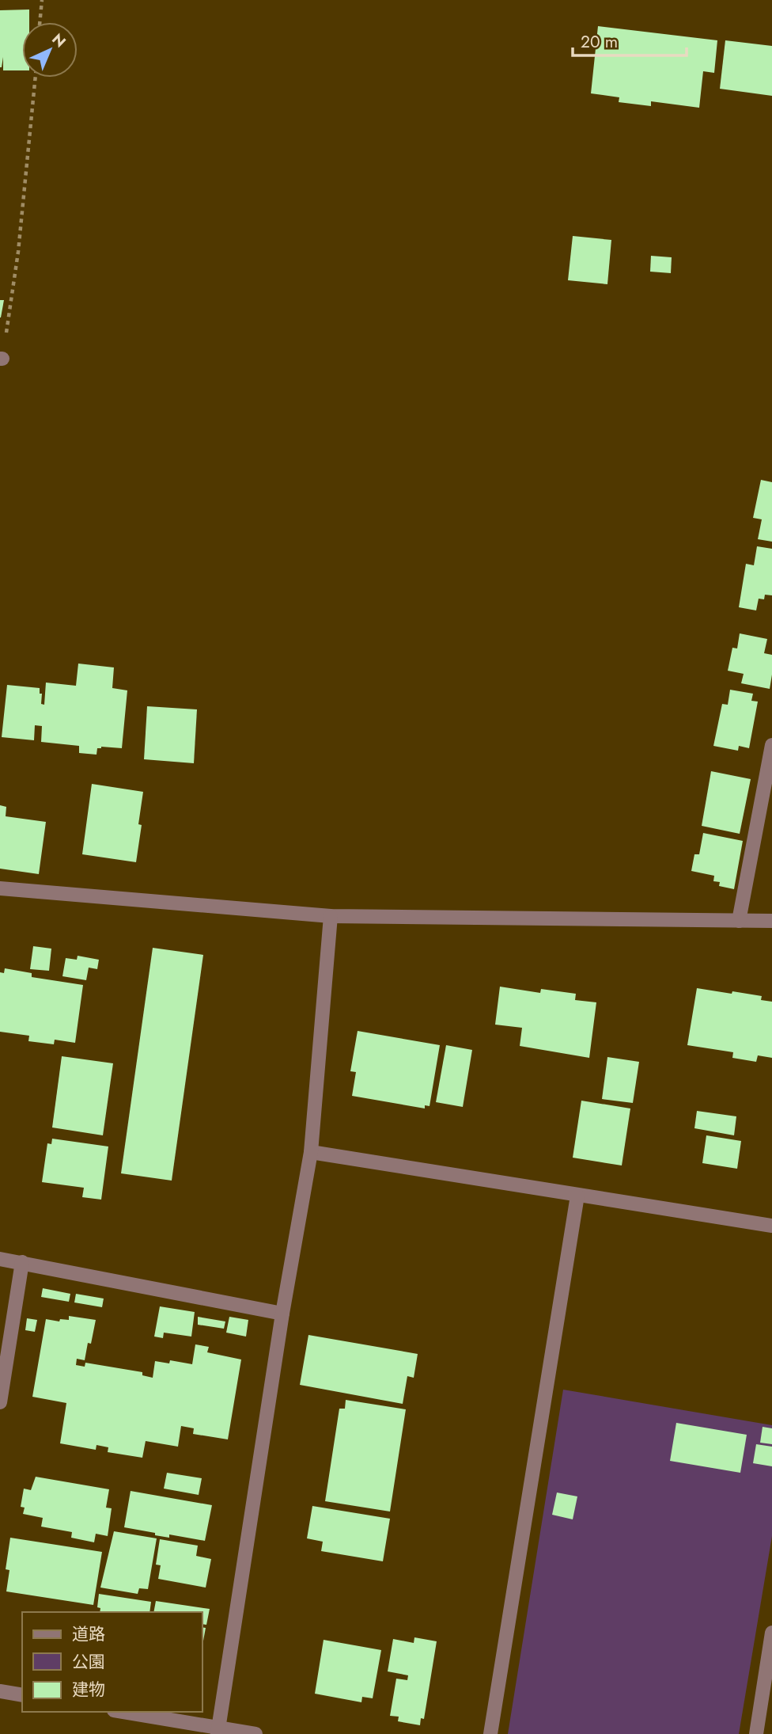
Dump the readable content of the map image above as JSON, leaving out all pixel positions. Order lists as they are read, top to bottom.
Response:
{
  "legend": ["道路", "公園", "建物"],
  "scale_bar": "20 m",
  "north": "top right"
}
